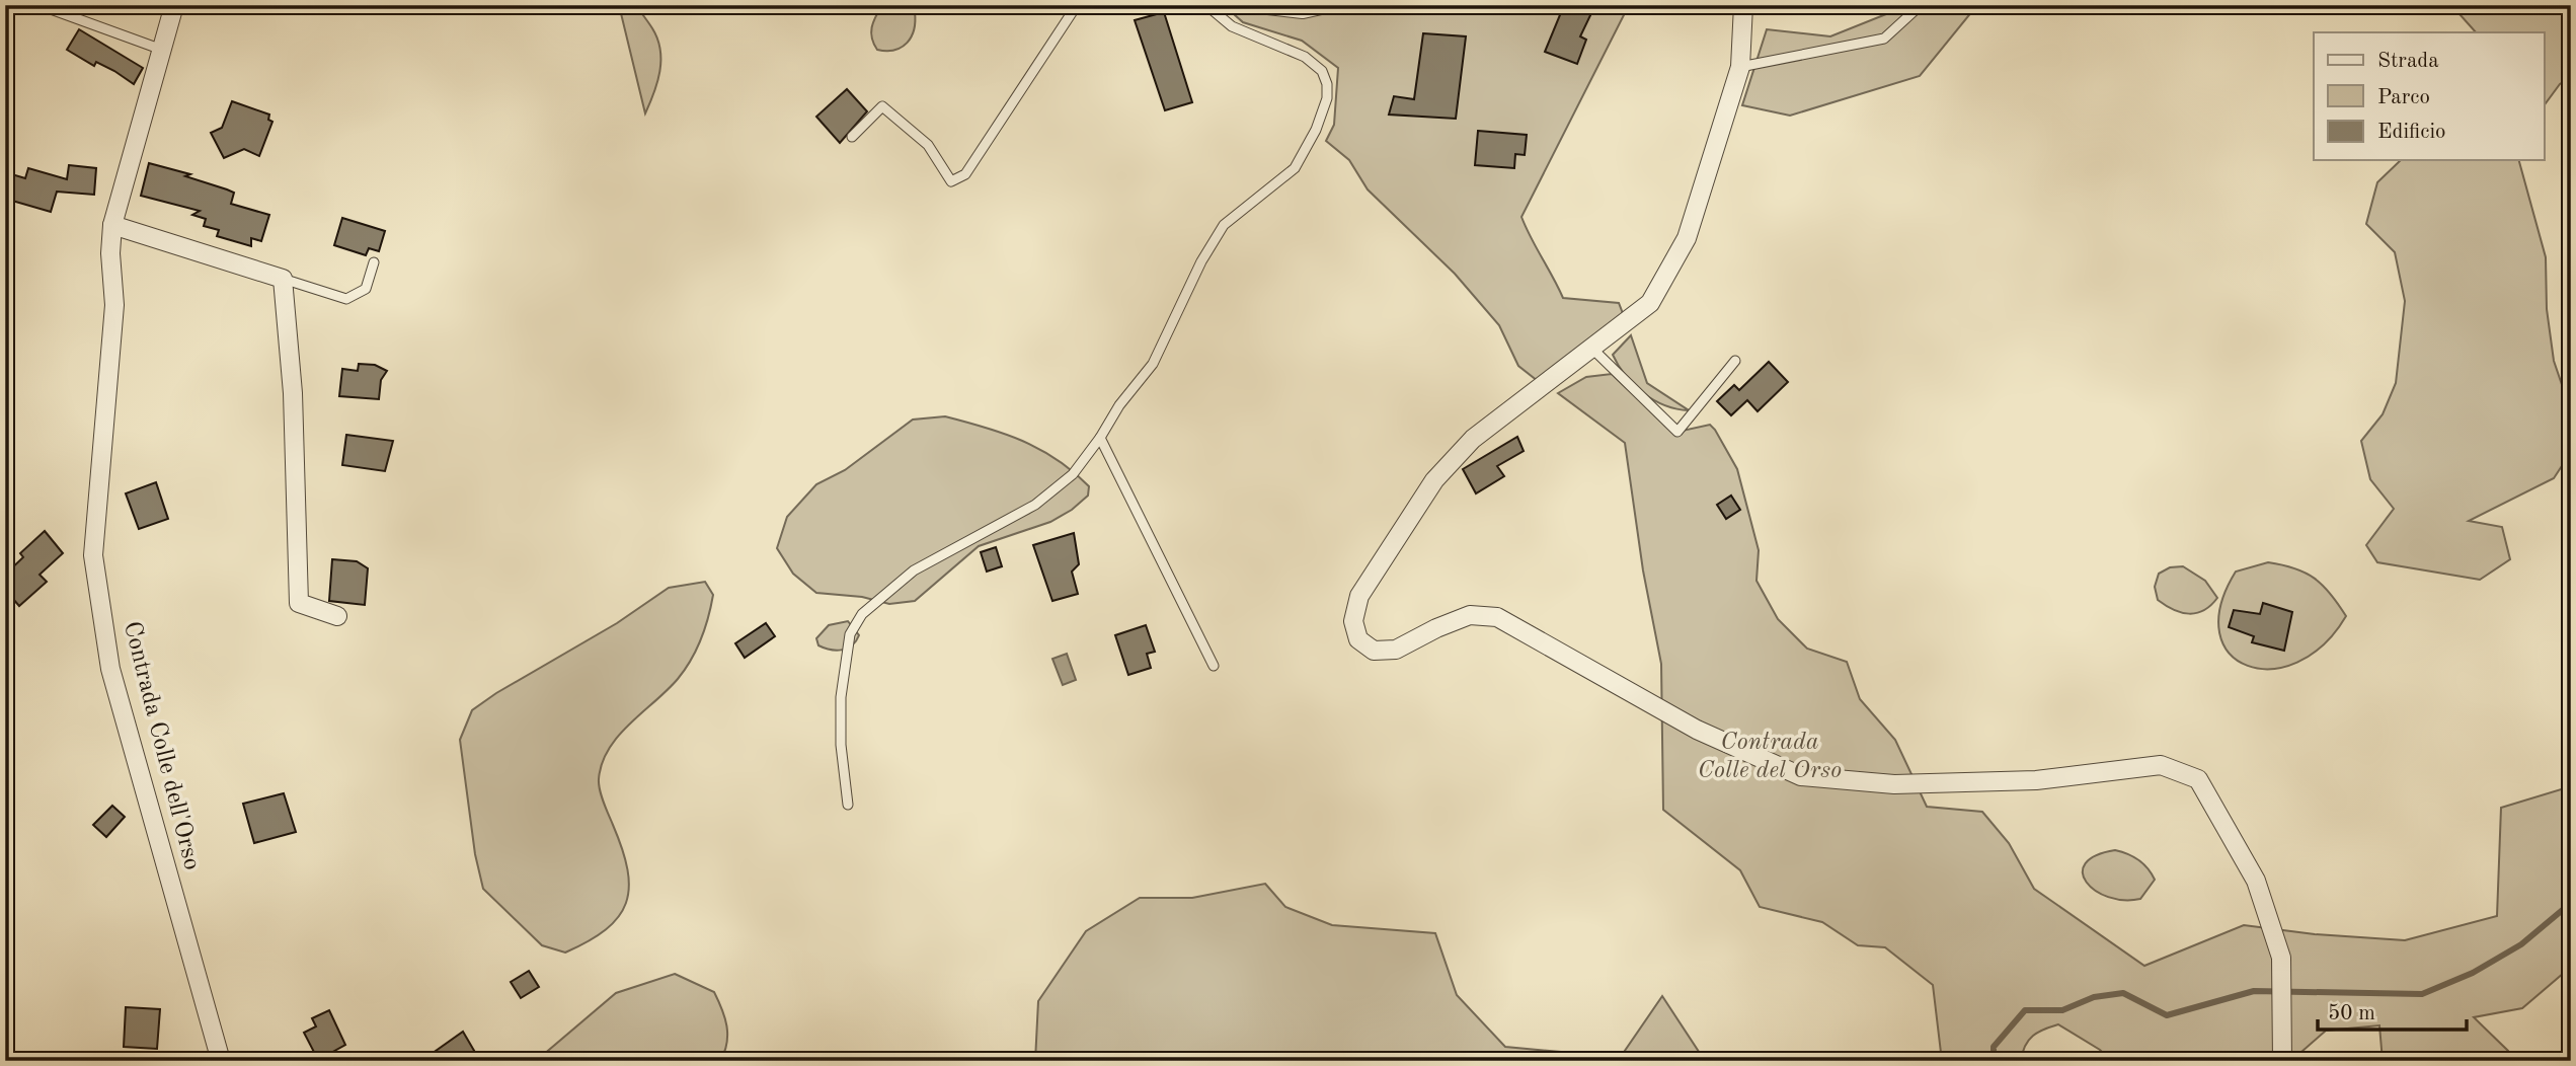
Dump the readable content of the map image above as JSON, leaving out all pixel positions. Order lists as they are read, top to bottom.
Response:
{
  "streets": {
    "street": ["Contrada Colle dell'Orso"]
  },
  "parks": ["Contrada Colle del Orso"],
  "legend": ["Strada", "Parco", "Edificio"],
  "scale_bar": "50 m"
}
